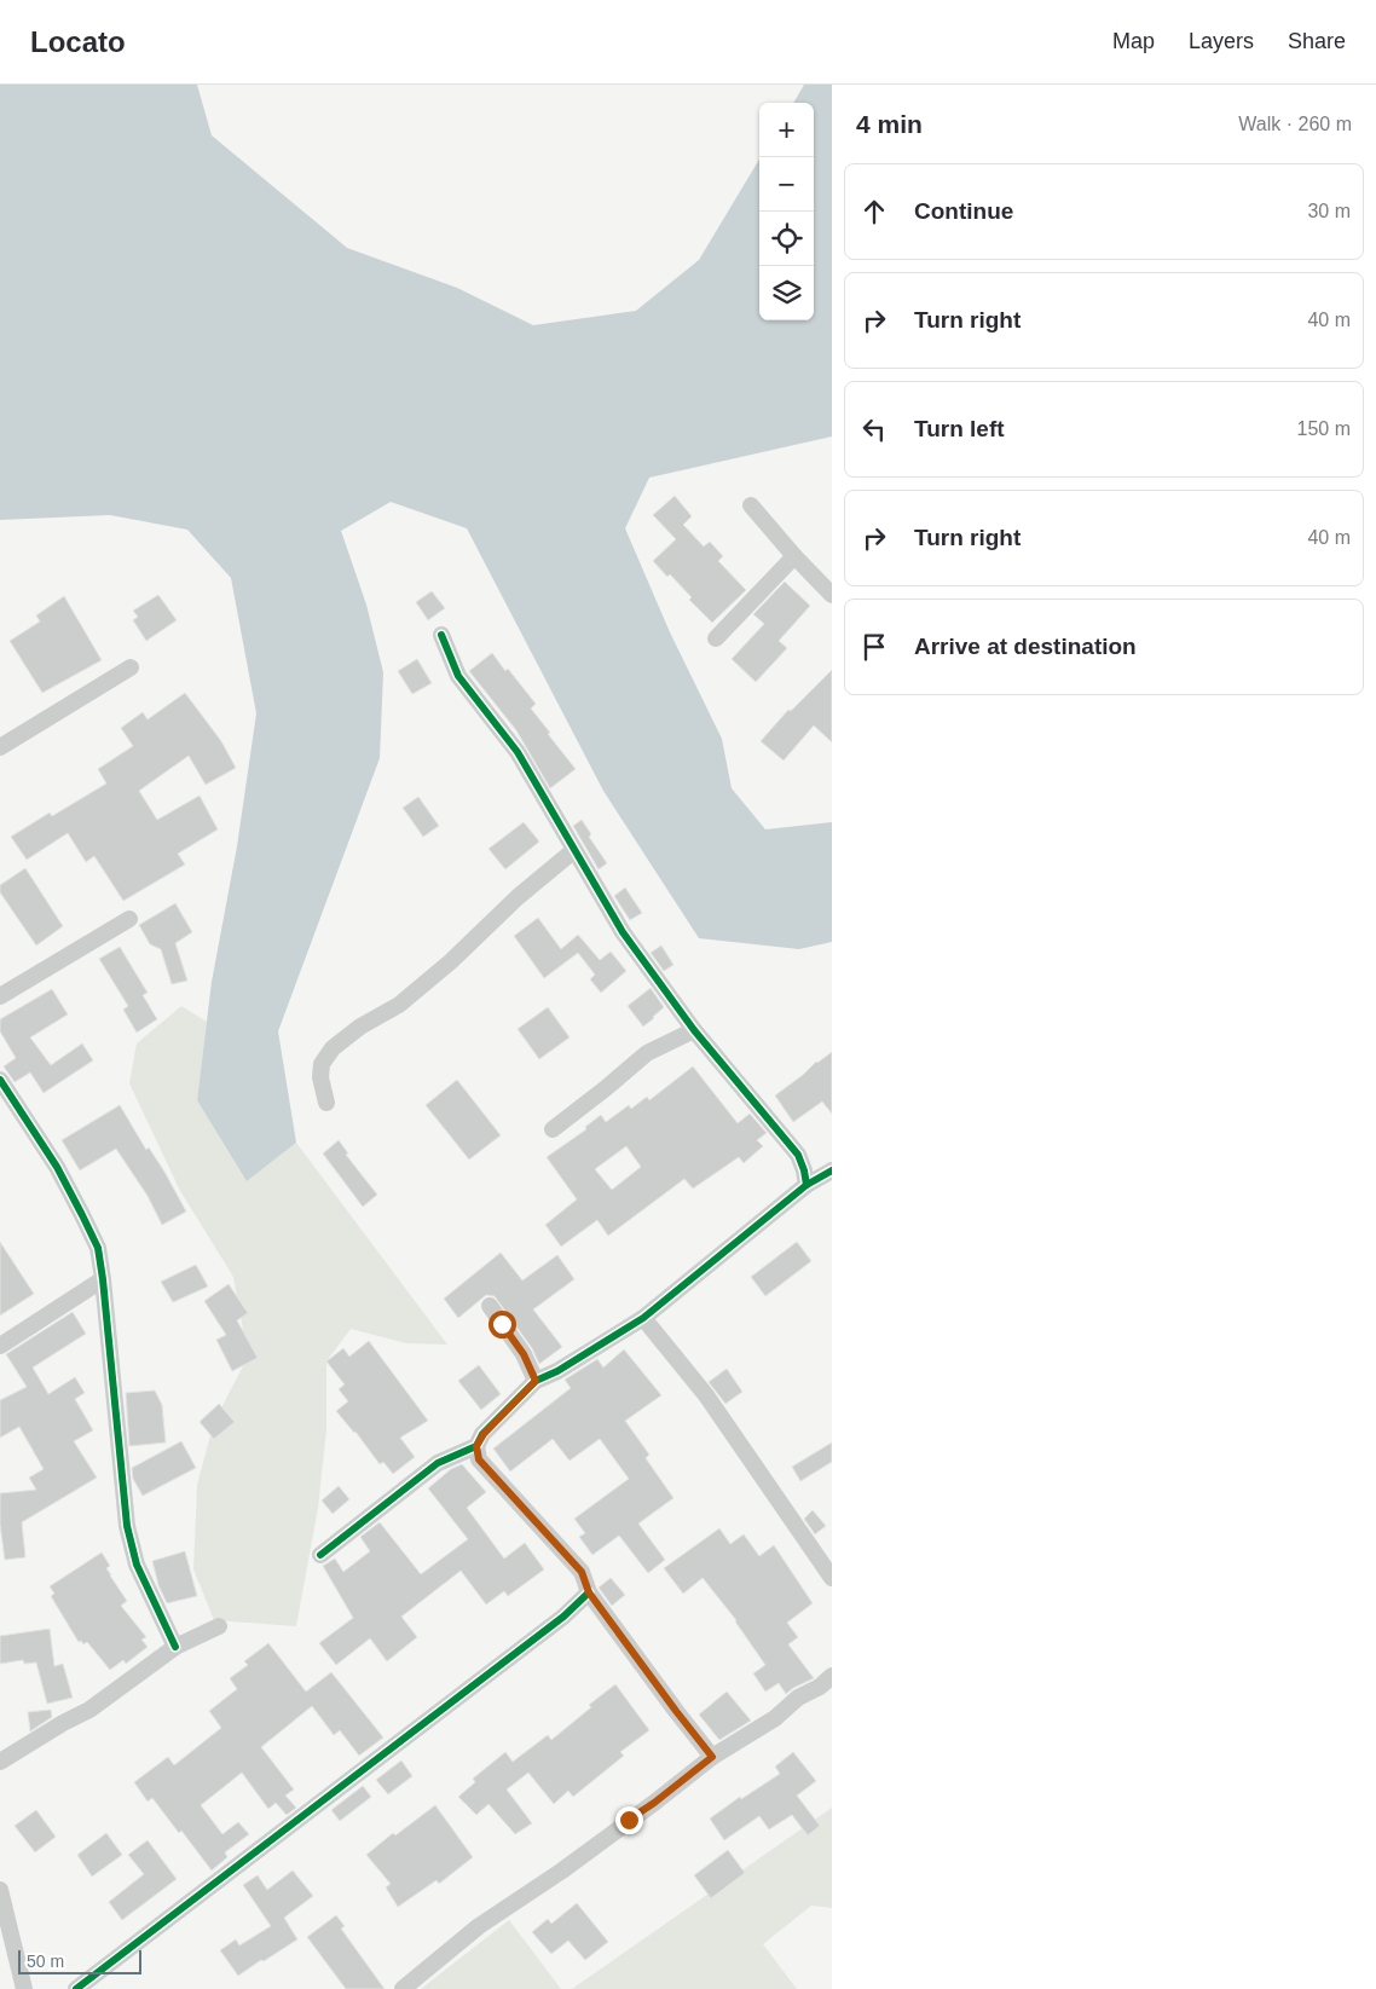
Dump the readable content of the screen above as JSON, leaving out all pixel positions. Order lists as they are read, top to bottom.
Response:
{
  "scale_bar": "50 m",
  "page": {
    "header": "Locato",
    "nav": ["Map", "Layers", "Share"],
    "heading": ["4 min", "Walk · 260 m"],
    "map_buttons": ["+", "−"],
    "list": [
      ["Continue", "30 m"],
      ["Turn right", "40 m"],
      ["Turn left", "150 m"],
      ["Turn right", "40 m"],
      "Arrive at destination"
    ],
    "scale": "50 m"
  }
}
